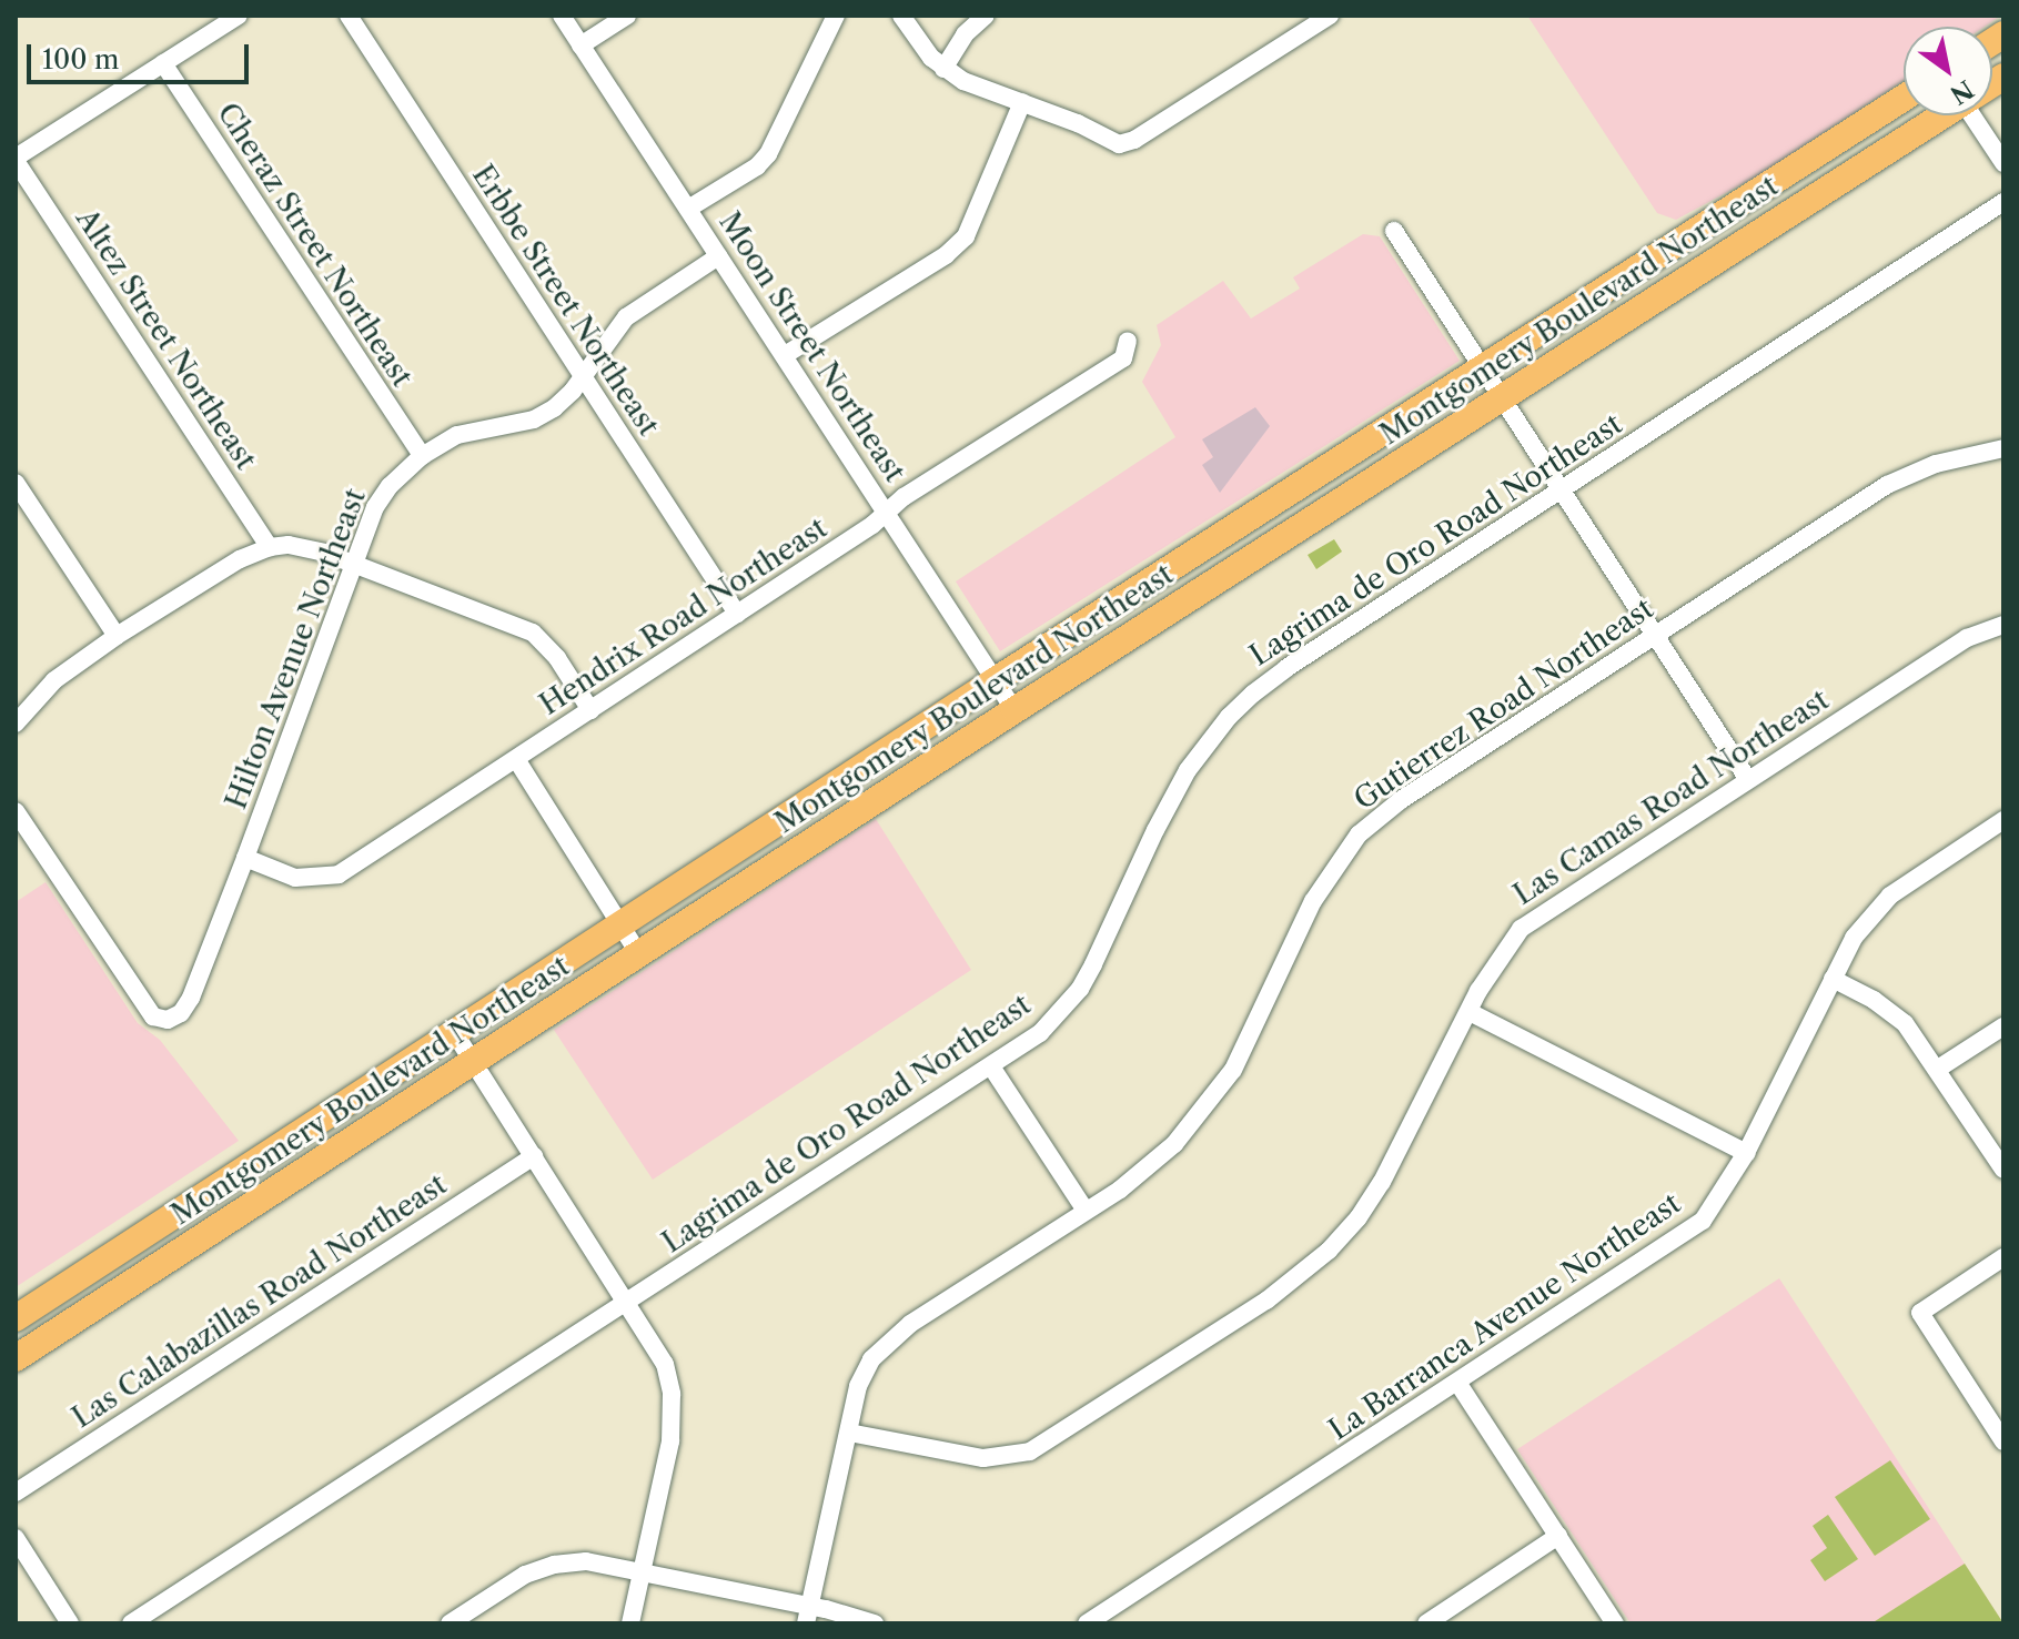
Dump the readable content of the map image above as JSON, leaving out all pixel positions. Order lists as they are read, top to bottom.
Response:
{
  "streets": {
    "main road": ["Montgomery Boulevard Northeast"],
    "street": [
      "Cheraz Street Northeast",
      "Erbbe Street Northeast",
      "Altez Street Northeast",
      "Moon Street Northeast",
      "Lagrima de Oro Road Northeast",
      "Hendrix Road Northeast",
      "Hilton Avenue Northeast",
      "Gutierrez Road Northeast",
      "Las Camas Road Northeast",
      "Las Calabazillas Road Northeast",
      "La Barranca Avenue Northeast"
    ]
  },
  "crossings": [
    ["Cheraz Street Northeast", "Hilton Avenue Northeast"],
    ["Erbbe Street Northeast", "Hendrix Road Northeast"],
    ["Erbbe Street Northeast", "Hilton Avenue Northeast"],
    ["Montgomery Boulevard Northeast", "Moon Street Northeast"],
    ["Moon Street Northeast", "Hendrix Road Northeast"],
    ["Moon Street Northeast", "Hilton Avenue Northeast"],
    ["Hendrix Road Northeast", "Hilton Avenue Northeast"],
    ["Gutierrez Road Northeast", "Las Camas Road Northeast"]
  ],
  "scale_bar": "100 m",
  "north": "bottom right"
}
